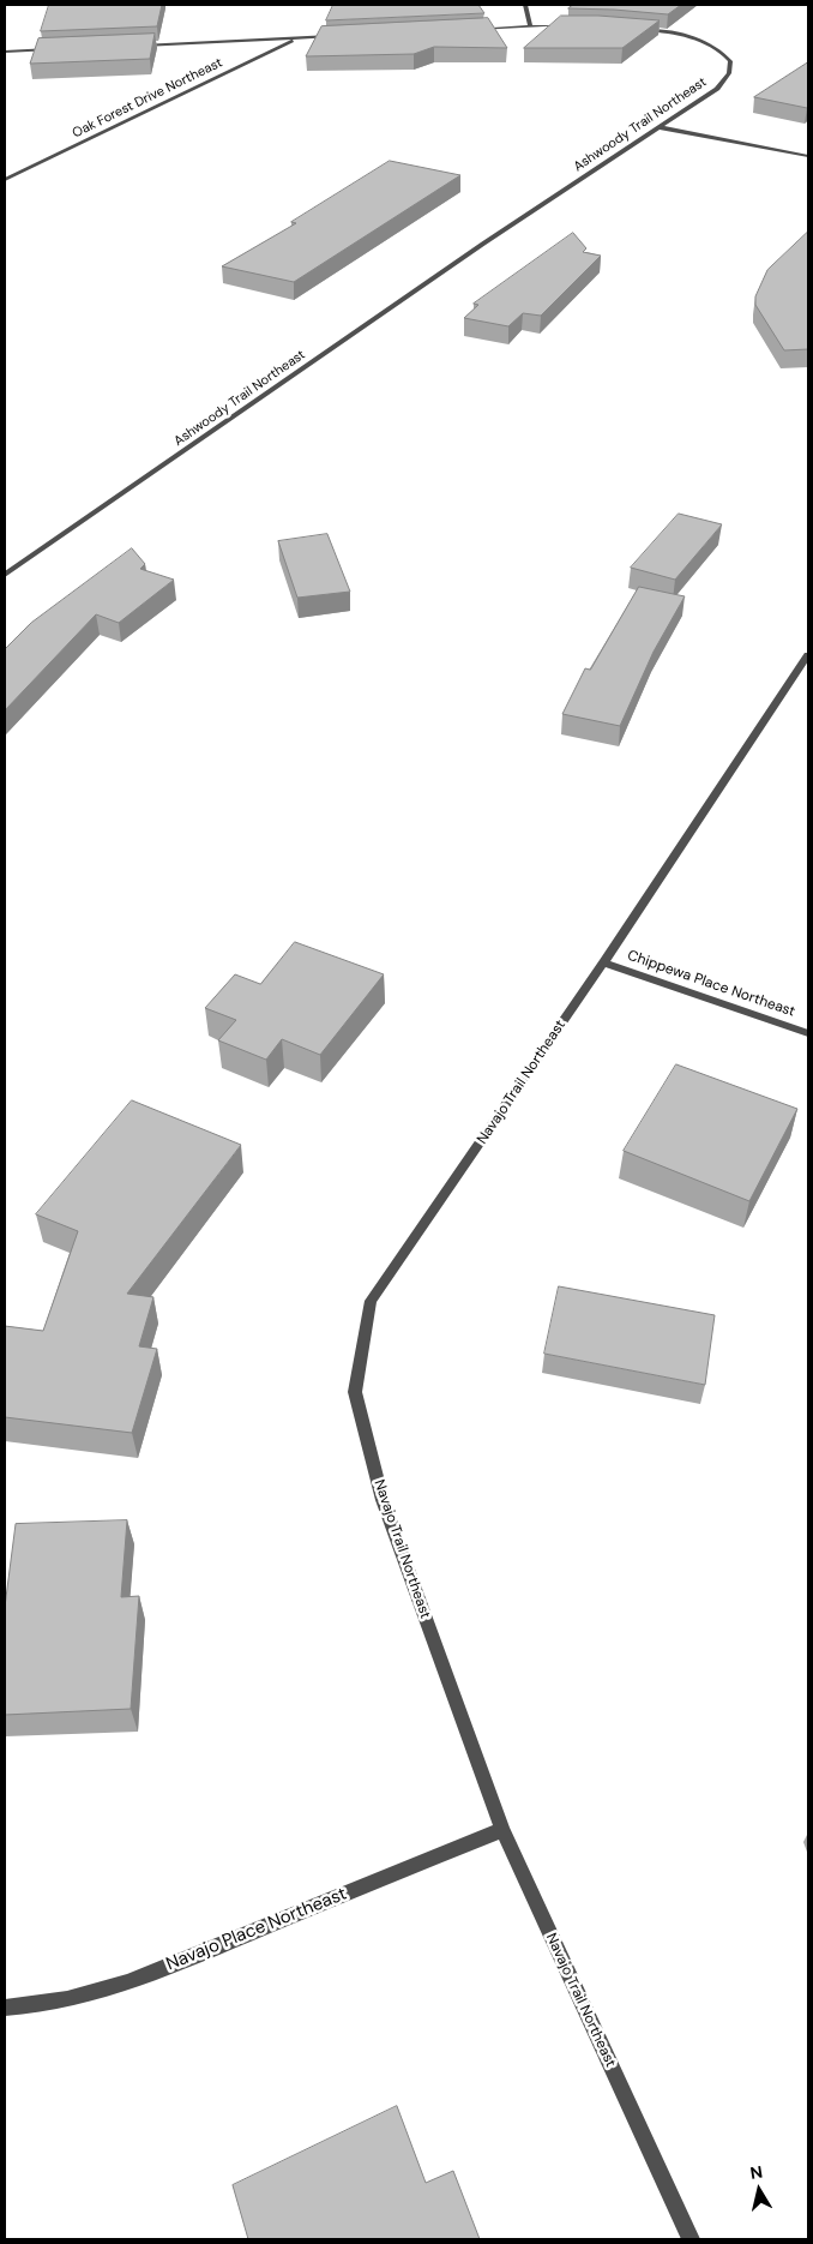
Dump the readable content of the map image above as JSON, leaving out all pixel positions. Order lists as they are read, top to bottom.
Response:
{
  "streets": {
    "street": [
      "Oak Forest Drive Northeast",
      "Ashwoody Trail Northeast",
      "Chippewa Place Northeast",
      "Navajo Trail Northeast",
      "Navajo Place Northeast"
    ]
  },
  "crossings": [
    ["Chippewa Place Northeast", "Navajo Trail Northeast"],
    ["Navajo Trail Northeast", "Navajo Place Northeast"]
  ],
  "north": "top"
}
